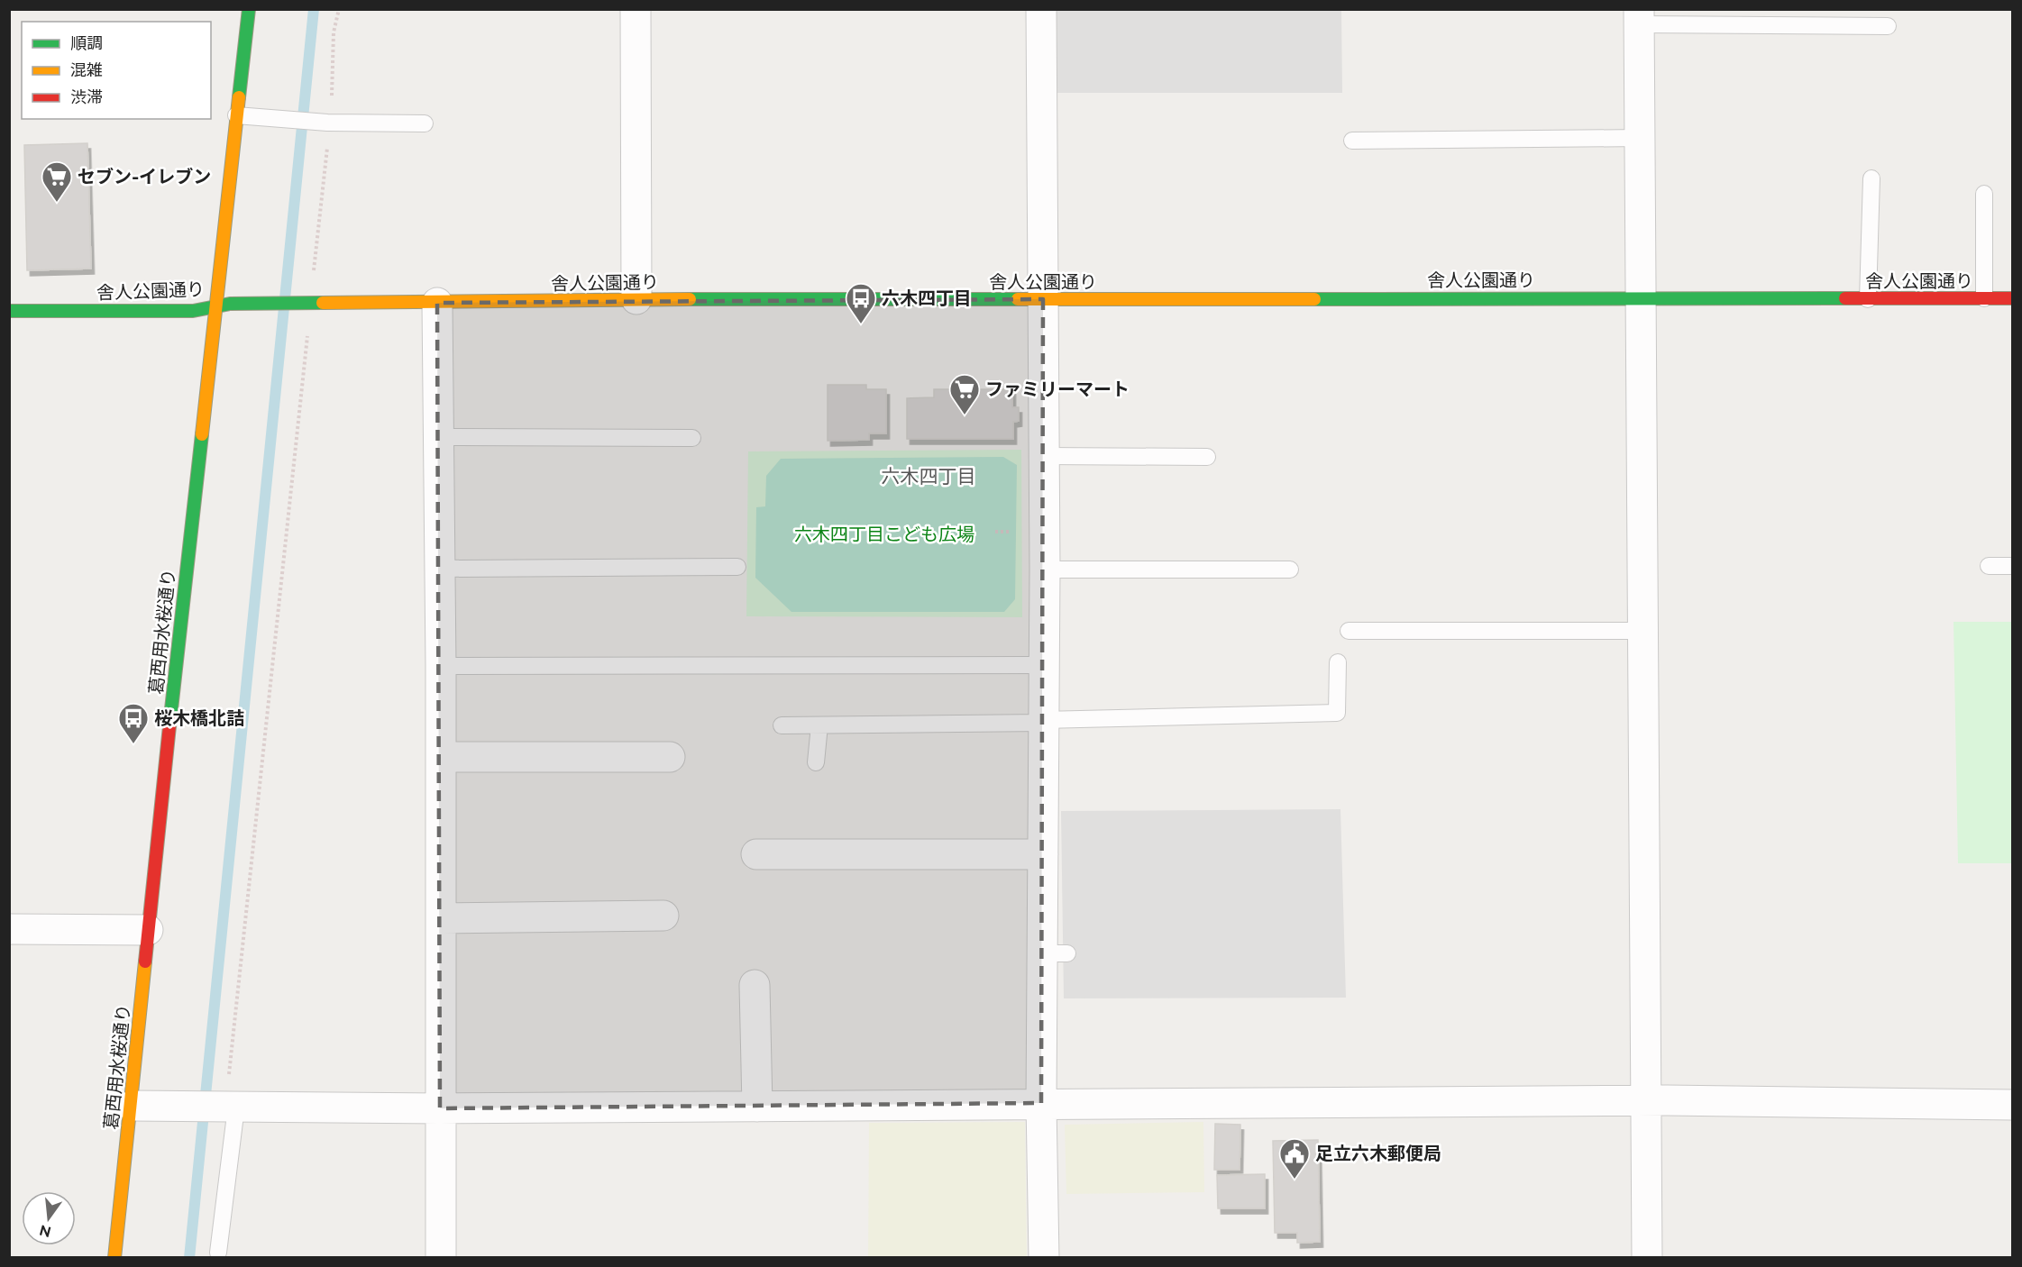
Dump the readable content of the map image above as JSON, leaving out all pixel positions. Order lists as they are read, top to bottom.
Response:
{
  "streets": {
    "street": ["舎人公園通り", "葛西用水桜通り"]
  },
  "crossings": [
    ["舎人公園通り", "葛西用水桜通り"]
  ],
  "districts": ["六木四丁目"],
  "parks": ["六木四丁目こども広場"],
  "places": {
    "supermarket": ["セブン-イレブン", "ファミリーマート"],
    "bus stop": ["六木四丁目", "桜木橋北詰"],
    "public building": ["足立六木郵便局"]
  },
  "legend": ["順調", "混雑", "渋滞"],
  "north": "bottom"
}
